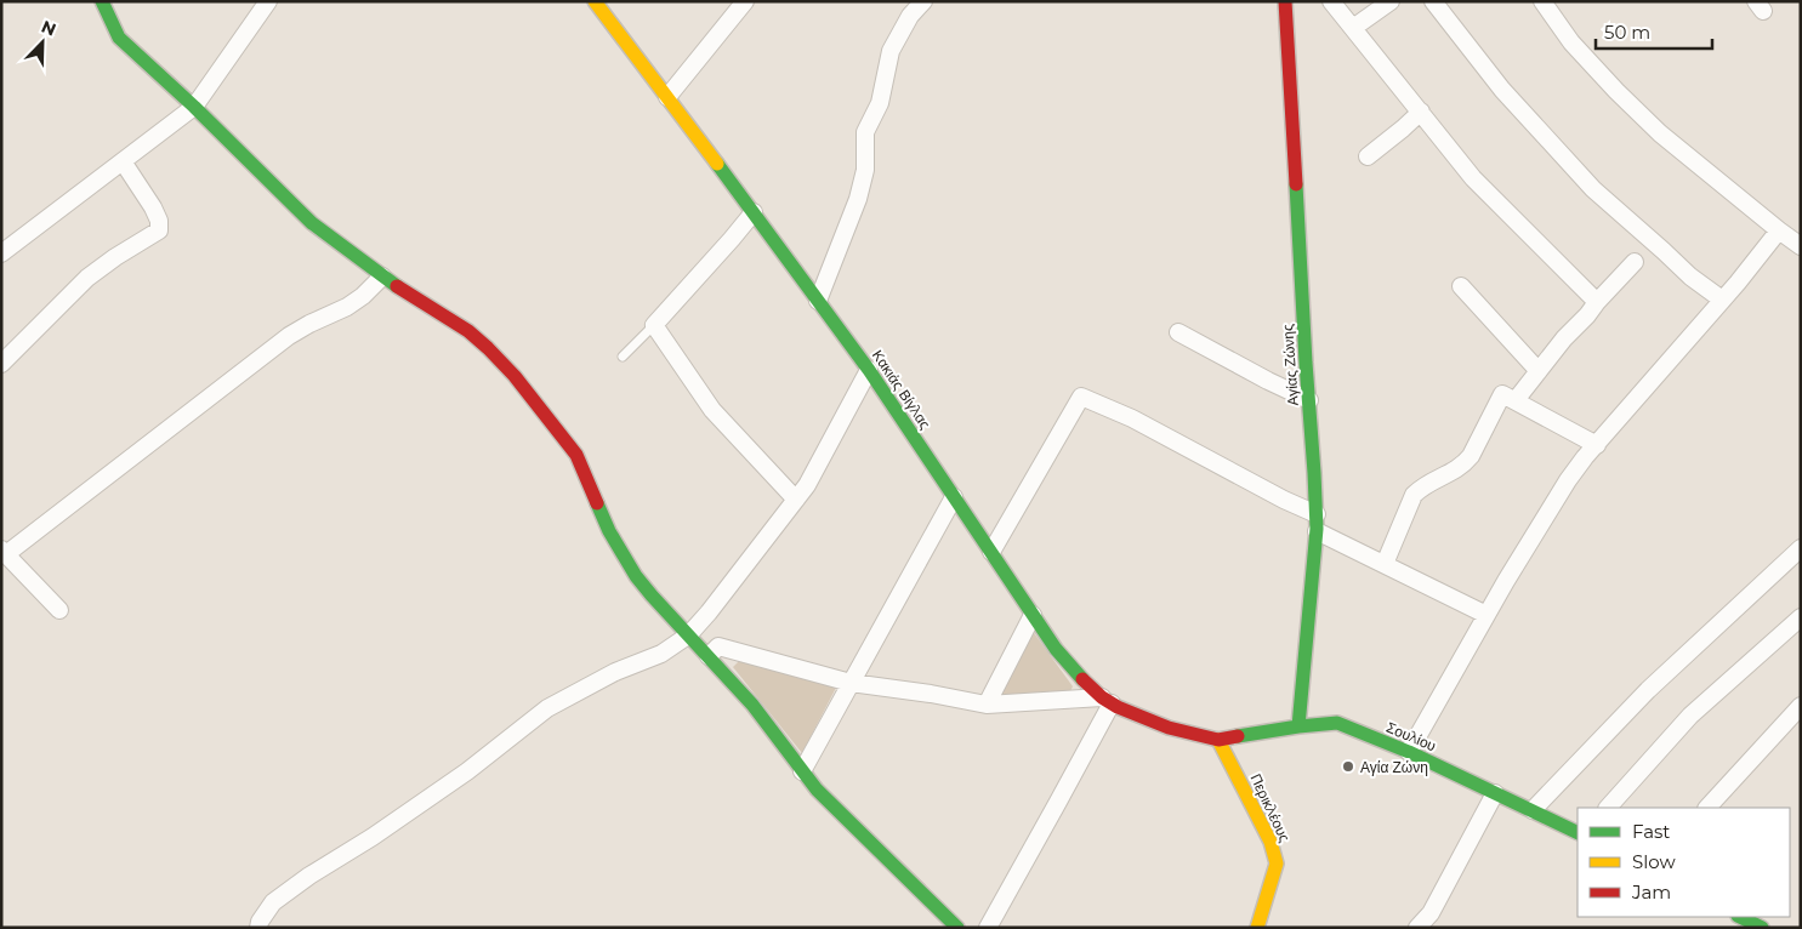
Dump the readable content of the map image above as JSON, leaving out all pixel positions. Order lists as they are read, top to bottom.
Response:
{
  "streets": {
    "street": [
      "Αγίας Ζώνης",
      "Κακιάς Βίγλας",
      "Σουλίου",
      "Περικλέους"
    ]
  },
  "crossings": [
    ["Αγίας Ζώνης", "Σουλίου"],
    ["Κακιάς Βίγλας", "Σουλίου"],
    ["Κακιάς Βίγλας", "Περικλέους"],
    ["Σουλίου", "Περικλέους"]
  ],
  "places": ["Αγία Ζώνη"],
  "legend": ["Fast", "Slow", "Jam"],
  "scale_bar": "50 m",
  "north": "top right"
}
